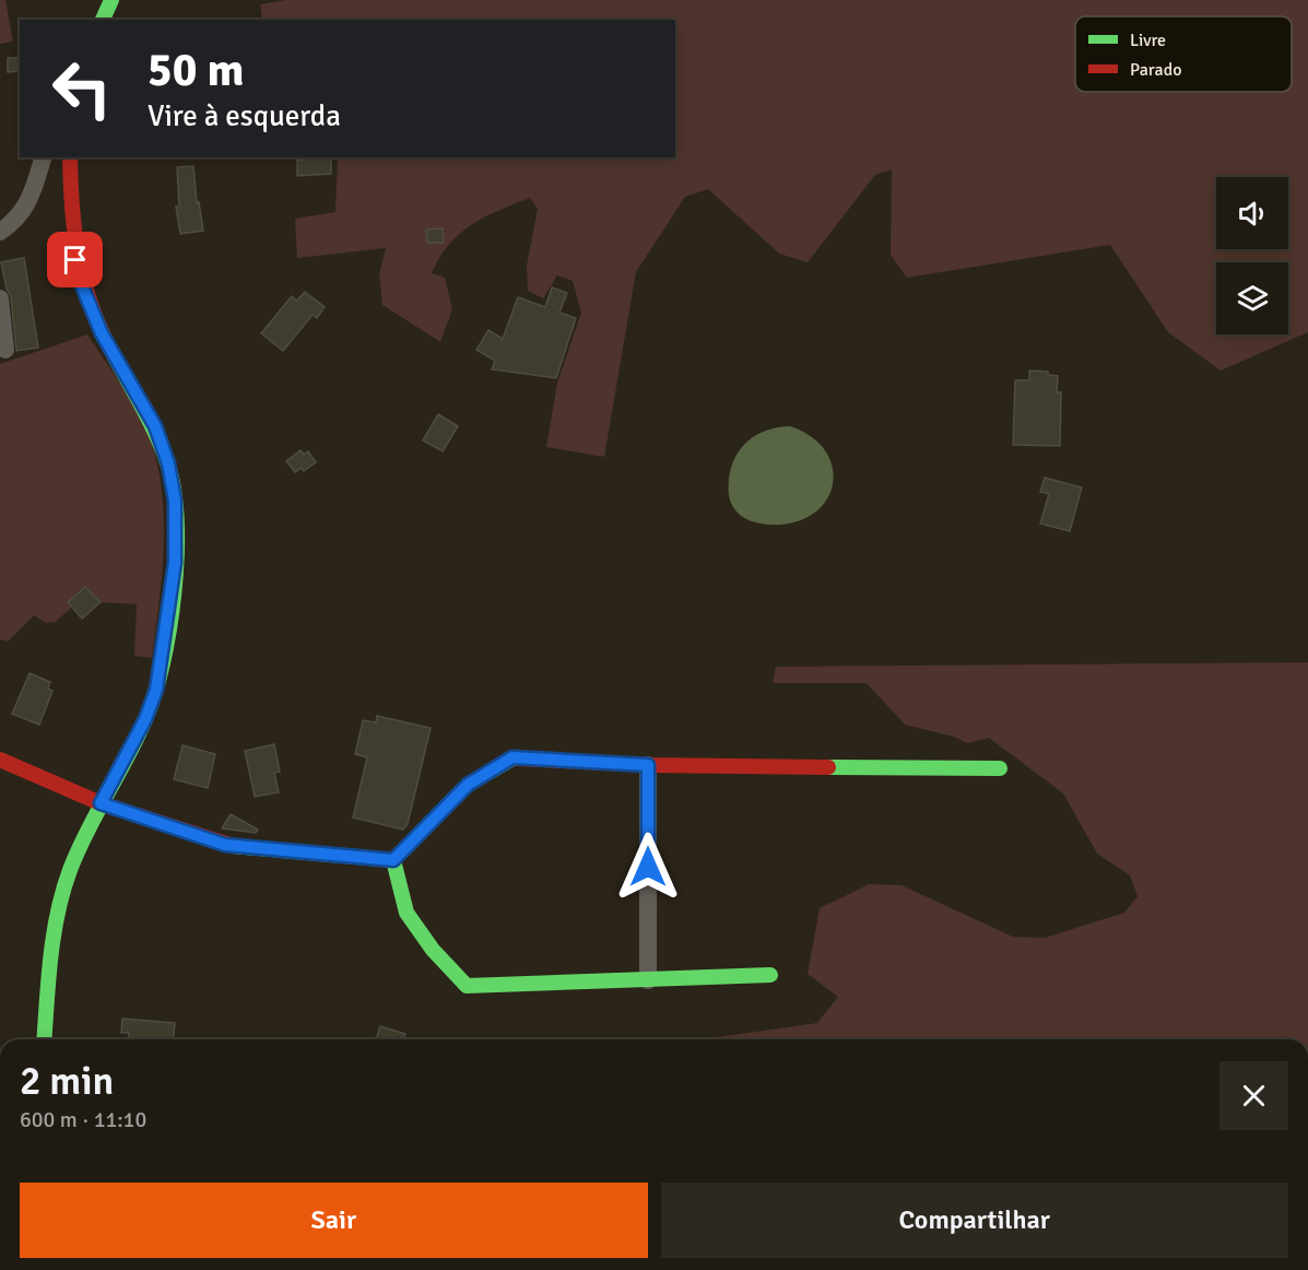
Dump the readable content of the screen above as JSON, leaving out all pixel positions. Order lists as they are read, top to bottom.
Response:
{
  "legend": ["Livre", "Parado"],
  "page": {
    "turn": ["50 m", "Vire à esquerda"],
    "heading": ["2 min", "600 m · 11:10"],
    "buttons": ["Sair", "Compartilhar"]
  }
}
